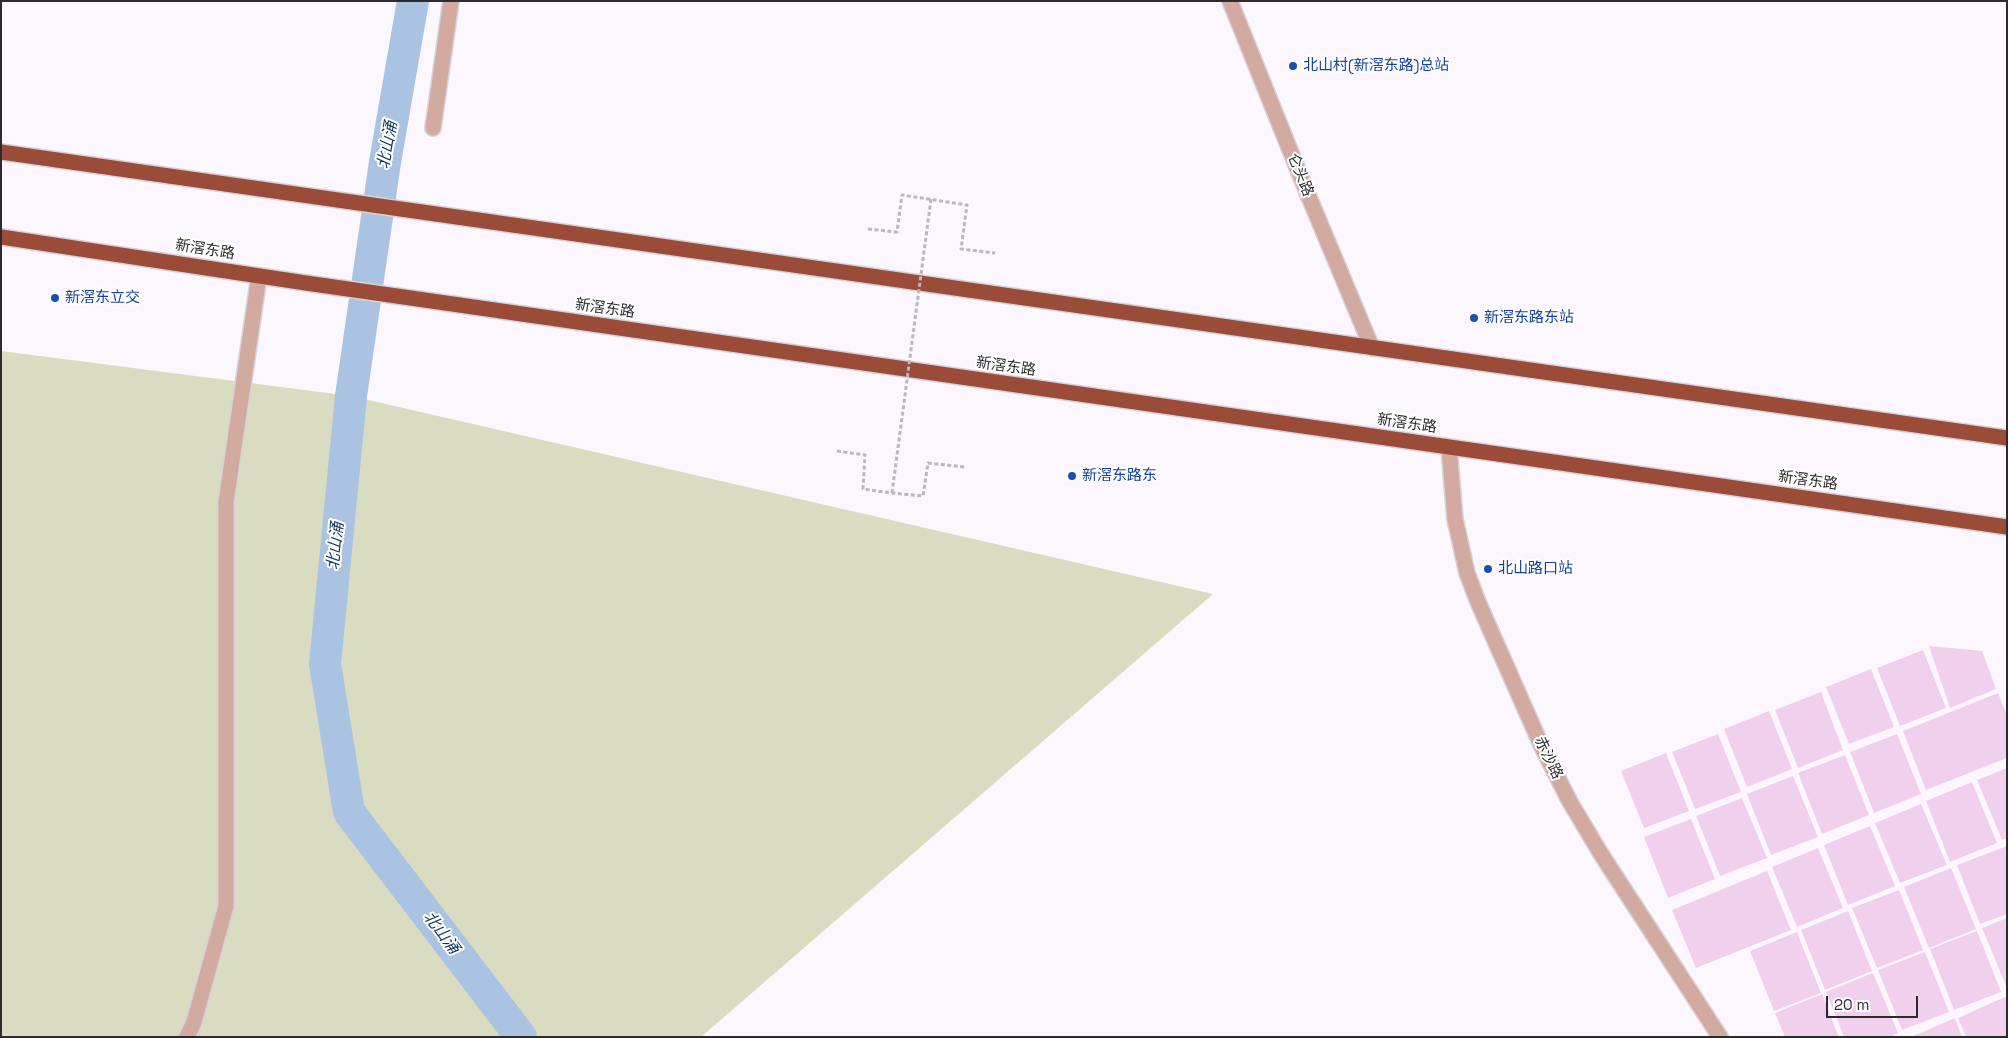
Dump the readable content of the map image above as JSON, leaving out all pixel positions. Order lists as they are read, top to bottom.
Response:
{
  "streets": {
    "highway": ["新滘东路"],
    "street": ["仑头路", "赤沙路"]
  },
  "crossings": [
    ["新滘东路", "赤沙路"]
  ],
  "water": ["北山涌"],
  "places": [
    "北山村(新滘东路)总站",
    "新滘东立交",
    "新滘东路东站",
    "新滘东路东",
    "北山路口站"
  ],
  "scale_bar": "20 m"
}
